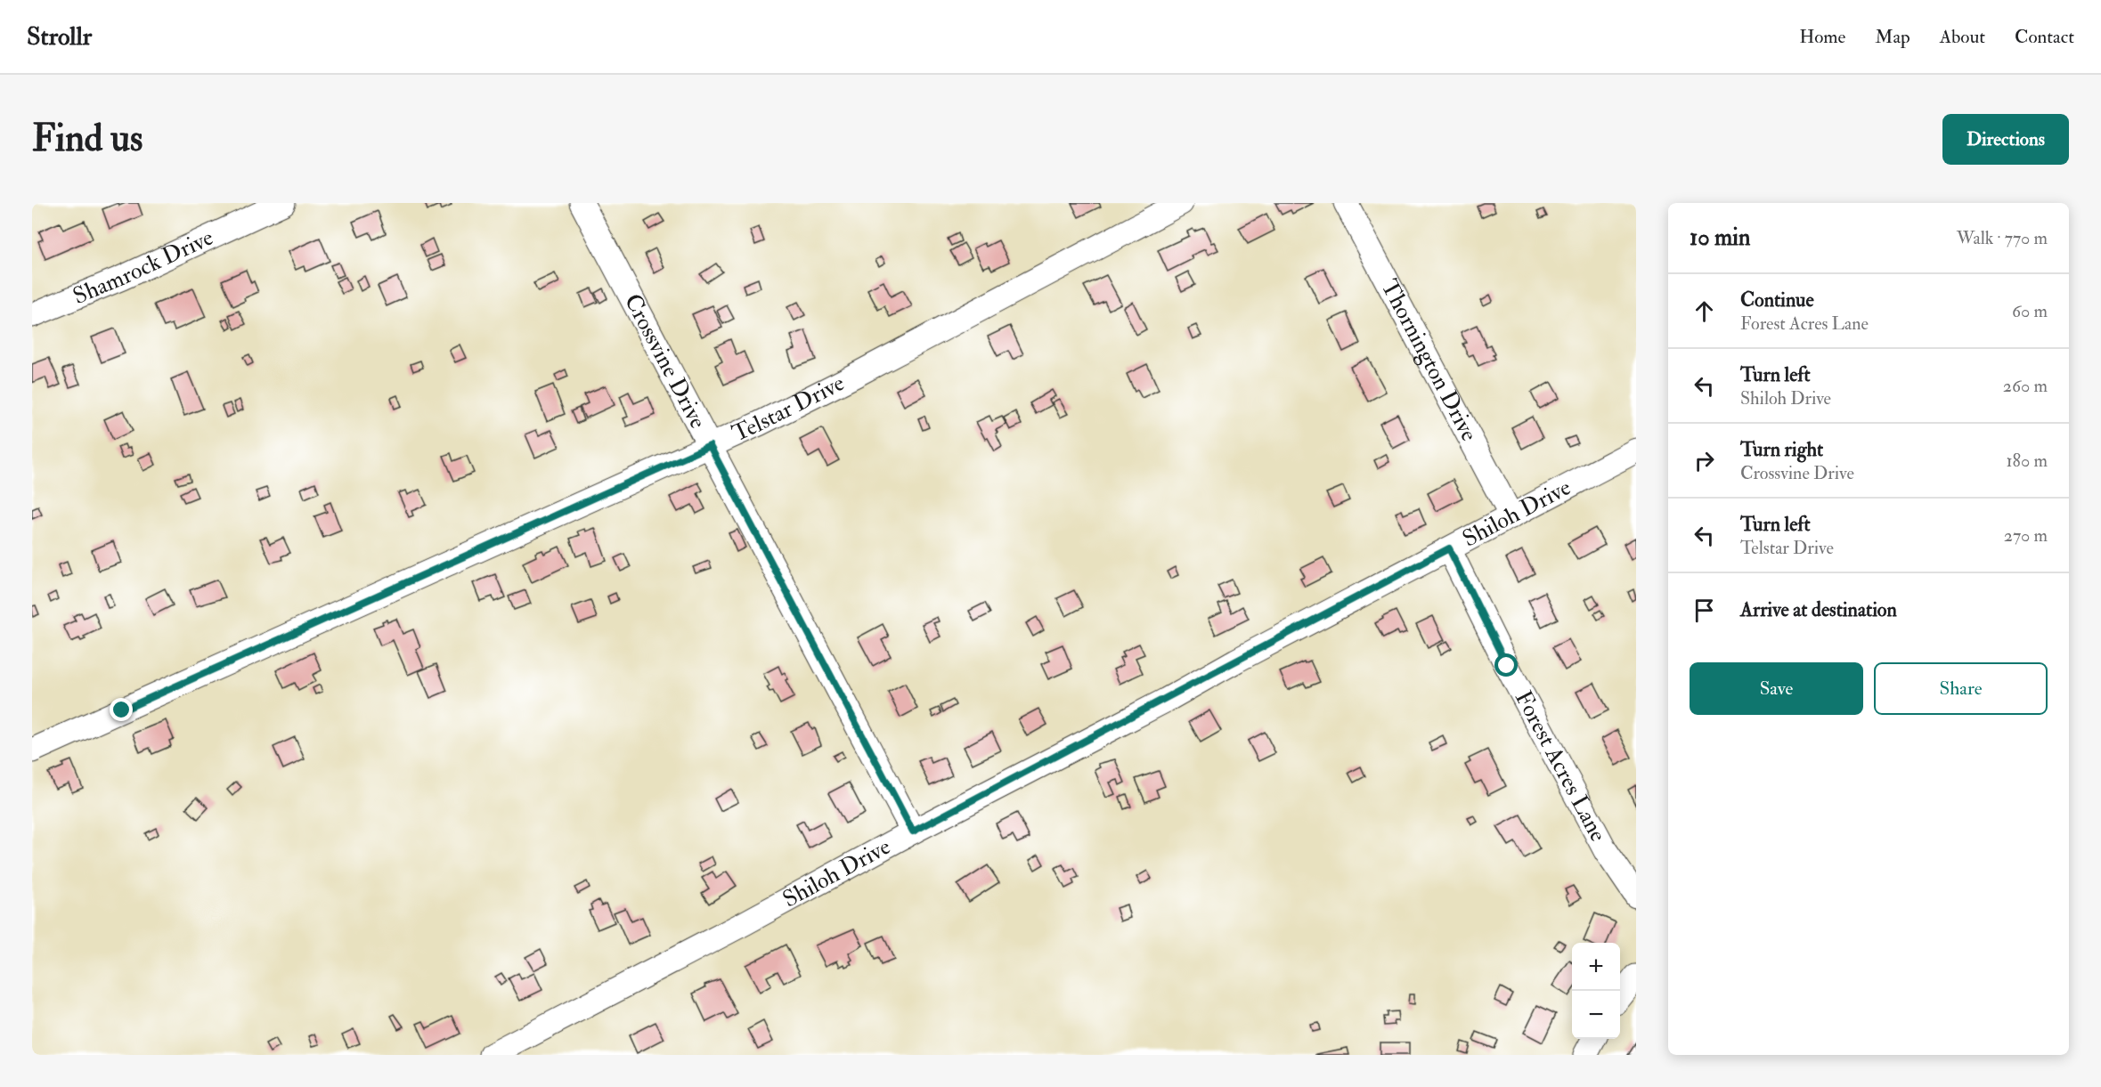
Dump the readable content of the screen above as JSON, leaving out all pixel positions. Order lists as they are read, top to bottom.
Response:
{
  "streets": {
    "street": [
      "Shamrock Drive",
      "Thornington Drive",
      "Crossvine Drive",
      "Telstar Drive",
      "Shiloh Drive",
      "Forest Acres Lane"
    ]
  },
  "crossings": [
    ["Thornington Drive", "Shiloh Drive"],
    ["Crossvine Drive", "Telstar Drive"],
    ["Crossvine Drive", "Shiloh Drive"],
    ["Shiloh Drive", "Forest Acres Lane"]
  ],
  "page": {
    "header": "Strollr",
    "nav": [
      "Home",
      "Map",
      "About",
      "Contact"
    ],
    "buttons": [
      "Directions",
      ["Save", "Share"]
    ],
    "title": "Find us",
    "heading": ["10 min", "Walk · 770 m"],
    "list": [
      ["Continue", "Forest Acres Lane", "60 m"],
      ["Turn left", "Shiloh Drive", "260 m"],
      ["Turn right", "Crossvine Drive", "180 m"],
      ["Turn left", "Telstar Drive", "270 m"],
      "Arrive at destination"
    ],
    "map_buttons": ["+", "−"]
  }
}
